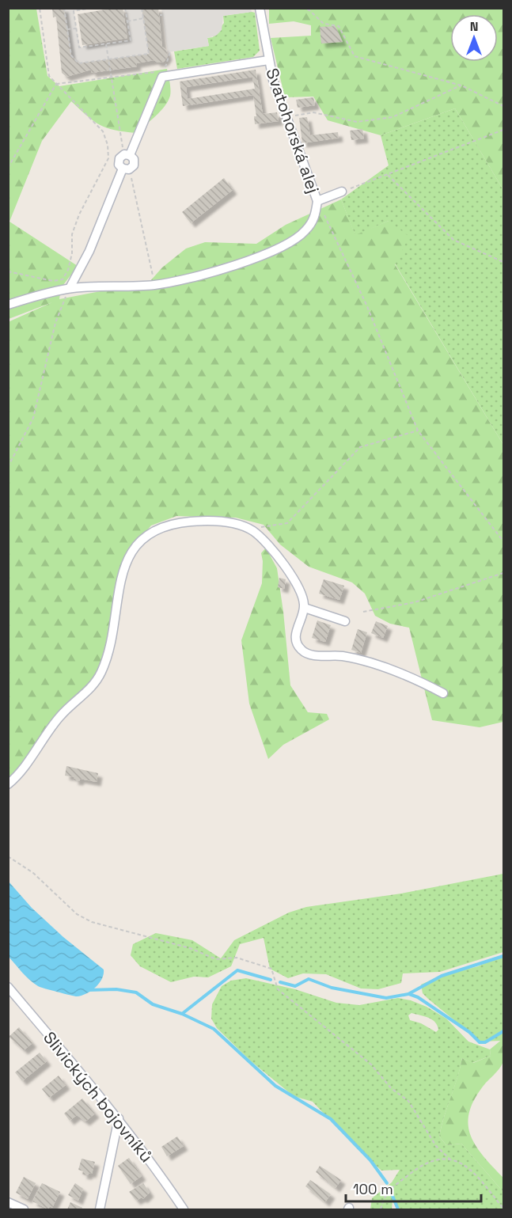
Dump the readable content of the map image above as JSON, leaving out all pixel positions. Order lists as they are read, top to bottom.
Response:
{
  "streets": {
    "street": ["Svatohorská alej", "Slivických bojovníků"]
  },
  "scale_bar": "100 m",
  "north": "top"
}
